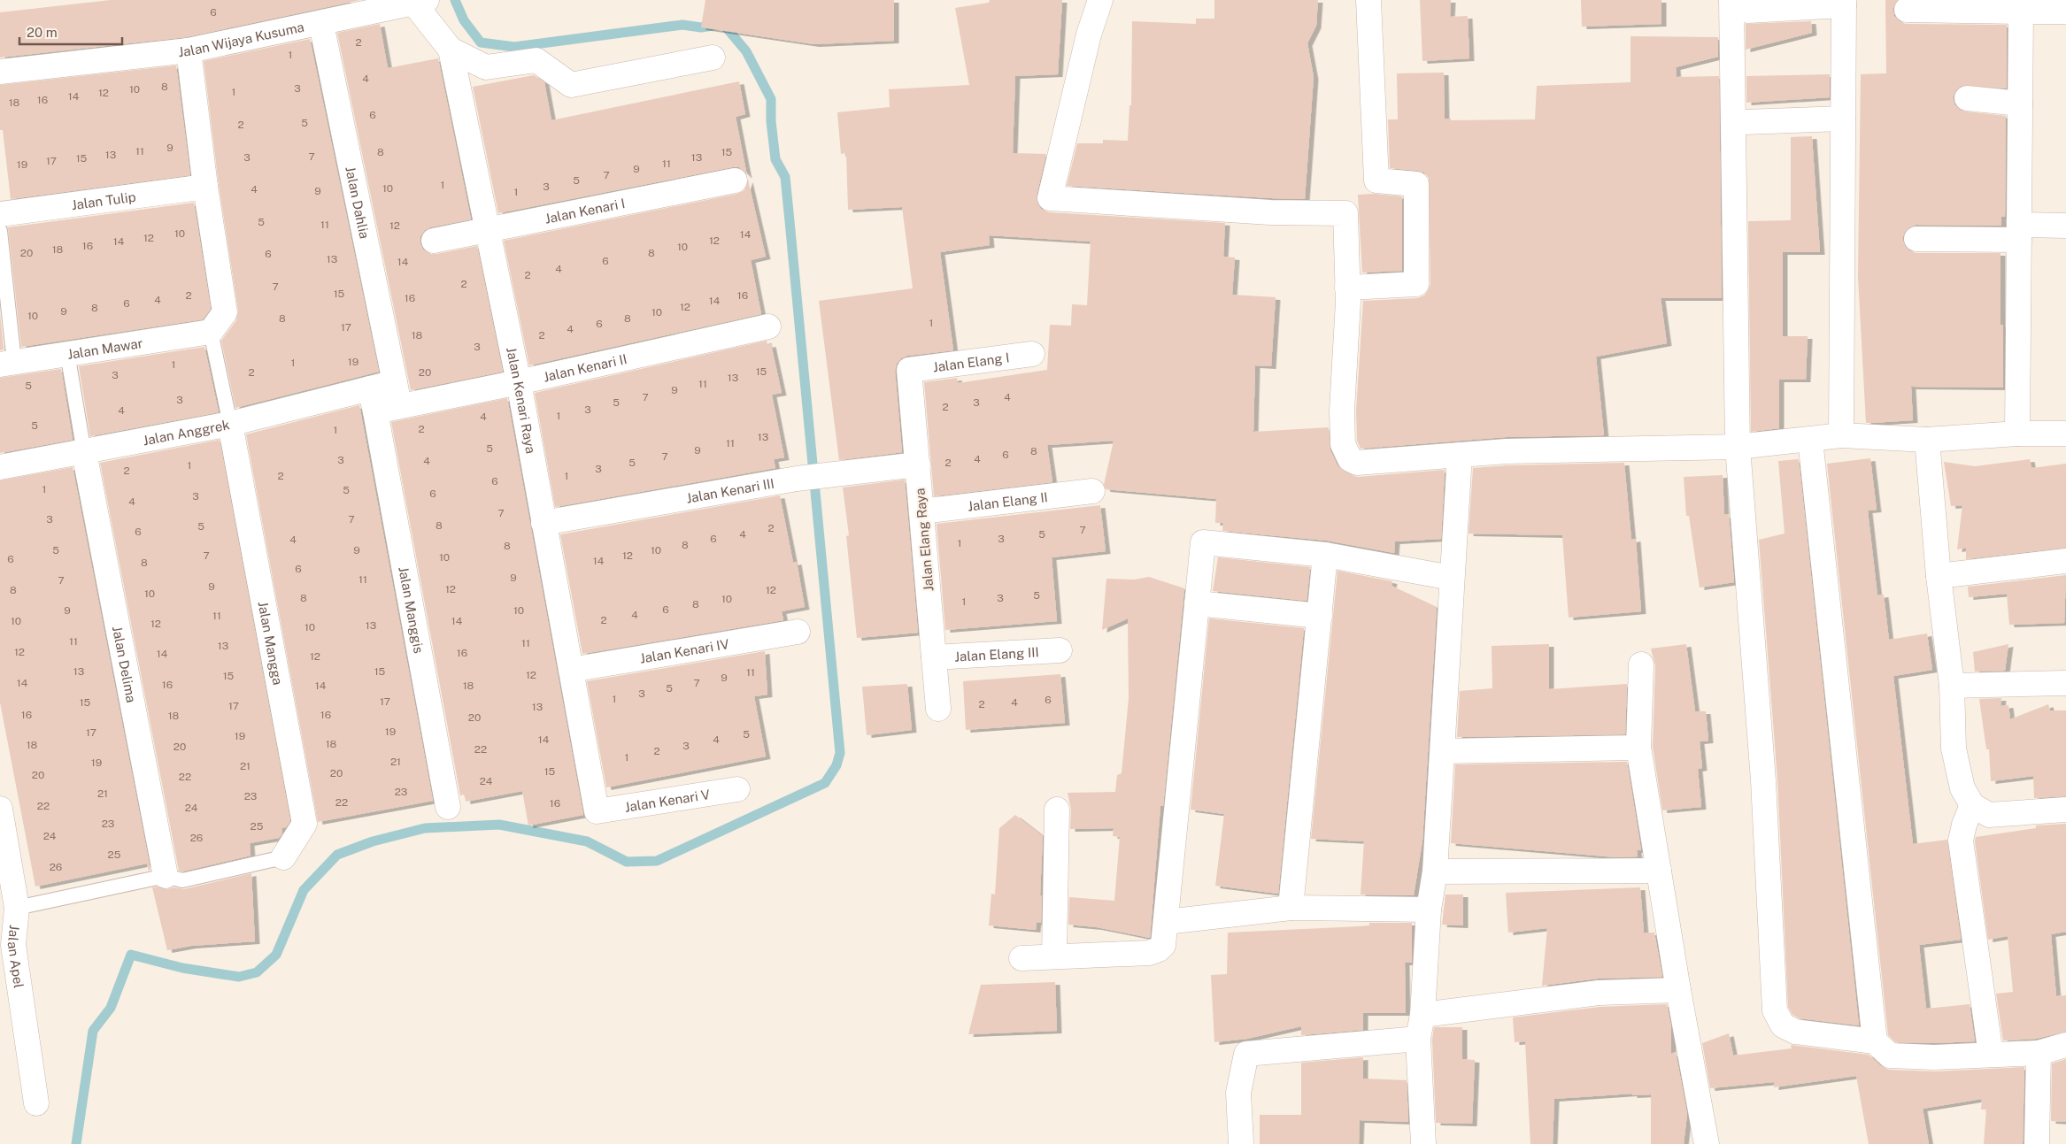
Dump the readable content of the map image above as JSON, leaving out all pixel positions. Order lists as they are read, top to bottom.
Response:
{
  "streets": {
    "street": [
      "Jalan Wijaya Kusuma",
      "Jalan Tulip",
      "Jalan Dahlia",
      "Jalan Kenari I",
      "Jalan Mawar",
      "Jalan Elang I",
      "Jalan Kenari II",
      "Jalan Kenari Raya",
      "Jalan Anggrek",
      "Jalan Kenari III",
      "Jalan Elang II",
      "Jalan Elang Raya",
      "Jalan Manggis",
      "Jalan Mangga",
      "Jalan Kenari IV",
      "Jalan Elang III",
      "Jalan Delima",
      "Jalan Kenari V",
      "Jalan Apel"
    ]
  },
  "crossings": [
    ["Jalan Wijaya Kusuma", "Jalan Dahlia"],
    ["Jalan Wijaya Kusuma", "Jalan Kenari Raya"],
    ["Jalan Dahlia", "Jalan Kenari II"],
    ["Jalan Dahlia", "Jalan Anggrek"],
    ["Jalan Kenari I", "Jalan Kenari Raya"],
    ["Jalan Elang I", "Jalan Elang Raya"],
    ["Jalan Kenari II", "Jalan Kenari Raya"],
    ["Jalan Kenari II", "Jalan Anggrek"],
    ["Jalan Kenari Raya", "Jalan Kenari III"],
    ["Jalan Kenari Raya", "Jalan Kenari IV"],
    ["Jalan Kenari Raya", "Jalan Kenari V"],
    ["Jalan Anggrek", "Jalan Manggis"],
    ["Jalan Anggrek", "Jalan Mangga"],
    ["Jalan Anggrek", "Jalan Delima"],
    ["Jalan Kenari III", "Jalan Elang Raya"],
    ["Jalan Elang II", "Jalan Elang Raya"],
    ["Jalan Elang Raya", "Jalan Elang III"]
  ],
  "house_numbers": [
    "6",
    "2",
    "1",
    "4",
    "8",
    "3",
    "10",
    "1",
    "12",
    "14",
    "16",
    "18",
    "6",
    "5",
    "2",
    "9",
    "11",
    "8",
    "15",
    "13",
    "7",
    "3",
    "13",
    "15",
    "17",
    "11",
    "19",
    "9",
    "7",
    "5",
    "1",
    "3",
    "10",
    "4",
    "9",
    "1",
    "5",
    "11",
    "12",
    "10",
    "14",
    "12",
    "12",
    "14",
    "16",
    "10",
    "18",
    "20",
    "8",
    "6",
    "13",
    "6",
    "14",
    "4",
    "2",
    "2",
    "7",
    "15",
    "2",
    "16",
    "16",
    "4",
    "14",
    "6",
    "12",
    "8",
    "9",
    "10",
    "10",
    "8",
    "8",
    "1",
    "6",
    "17",
    "4",
    "18",
    "2",
    "3",
    "19",
    "1",
    "1",
    "15",
    "2",
    "20",
    "3",
    "13",
    "11",
    "5",
    "9",
    "7",
    "4",
    "3",
    "5",
    "3",
    "2",
    "3",
    "4",
    "1",
    "4",
    "5",
    "2",
    "1",
    "13",
    "11",
    "5",
    "9",
    "8",
    "6",
    "7",
    "4",
    "3",
    "4",
    "5",
    "2",
    "1",
    "3",
    "2",
    "2",
    "1",
    "6",
    "1",
    "5",
    "6",
    "3",
    "4",
    "7",
    "3",
    "7",
    "8",
    "5",
    "2",
    "7",
    "6",
    "4",
    "5",
    "6",
    "3",
    "4",
    "1",
    "8",
    "8",
    "5",
    "9",
    "10",
    "7",
    "12",
    "10",
    "6",
    "14",
    "8",
    "6",
    "9",
    "11",
    "7",
    "9",
    "12",
    "8",
    "12",
    "10",
    "5",
    "8",
    "3",
    "10",
    "1",
    "8",
    "6",
    "9",
    "10",
    "4",
    "11",
    "2",
    "10",
    "14",
    "12",
    "13",
    "10",
    "11",
    "11",
    "13",
    "12",
    "16",
    "14",
    "12",
    "13",
    "15",
    "11",
    "12",
    "15",
    "9",
    "14",
    "7",
    "16",
    "14",
    "18",
    "5",
    "3",
    "1",
    "6",
    "17",
    "15",
    "4",
    "2",
    "17",
    "13",
    "16",
    "16",
    "18",
    "20",
    "19",
    "17",
    "5",
    "19",
    "14",
    "4",
    "18",
    "18",
    "3",
    "20",
    "22",
    "2",
    "1",
    "21",
    "19",
    "21",
    "15",
    "20",
    "20",
    "22",
    "24",
    "23",
    "21",
    "23",
    "22",
    "16",
    "22",
    "24",
    "23",
    "25",
    "24",
    "26",
    "25",
    "26"
  ],
  "scale_bar": "20 m"
}
